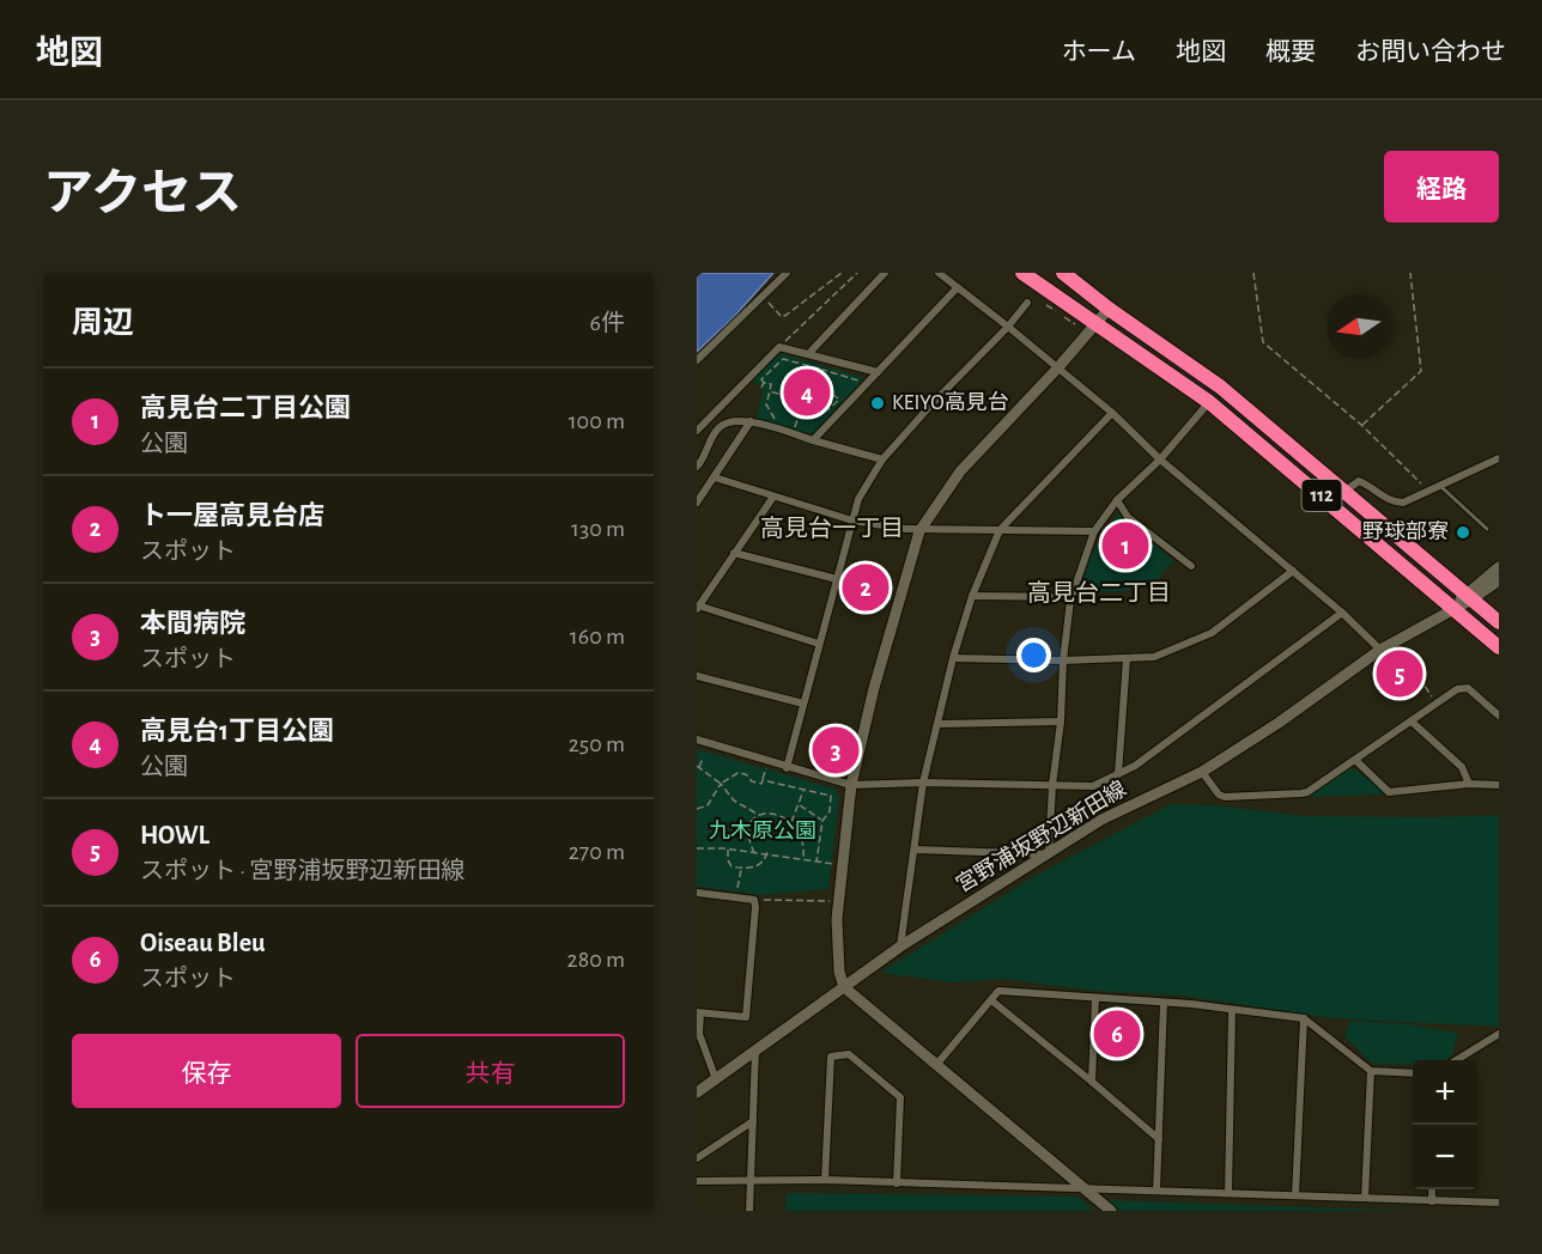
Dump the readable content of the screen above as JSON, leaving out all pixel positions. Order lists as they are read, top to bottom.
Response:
{
  "streets": {
    "highway": ["112"],
    "street": ["宮野浦坂野辺新田線"]
  },
  "crossings": [
    ["112", "宮野浦坂野辺新田線"]
  ],
  "districts": ["高見台一丁目", "高見台二丁目"],
  "parks": ["九木原公園"],
  "places": ["KEIYO高見台", "野球部寮"],
  "north": "left",
  "page": {
    "header": "地図",
    "nav": [
      "ホーム",
      "地図",
      "概要",
      "お問い合わせ"
    ],
    "title": "アクセス",
    "buttons": [
      "経路",
      ["保存", "共有"]
    ],
    "heading": ["周辺", "6件"],
    "list": [
      {
        "mark": "1",
        "name": "高見台二丁目公園",
        "note": "公園",
        "value": "100 m"
      },
      {
        "mark": "2",
        "name": "ト一屋高見台店",
        "note": "スポット",
        "value": "130 m"
      },
      {
        "mark": "3",
        "name": "本間病院",
        "note": "スポット",
        "value": "160 m"
      },
      {
        "mark": "4",
        "name": "高見台1丁目公園",
        "note": "公園",
        "value": "250 m"
      },
      {
        "mark": "5",
        "name": "HOWL",
        "note": "スポット · 宮野浦坂野辺新田線",
        "value": "270 m"
      },
      {
        "mark": "6",
        "name": "Oiseau Bleu",
        "note": "スポット",
        "value": "280 m"
      }
    ],
    "pins": [
      "4",
      "1",
      "2",
      "5",
      "3",
      "6"
    ],
    "map_buttons": ["+", "−"]
  }
}
